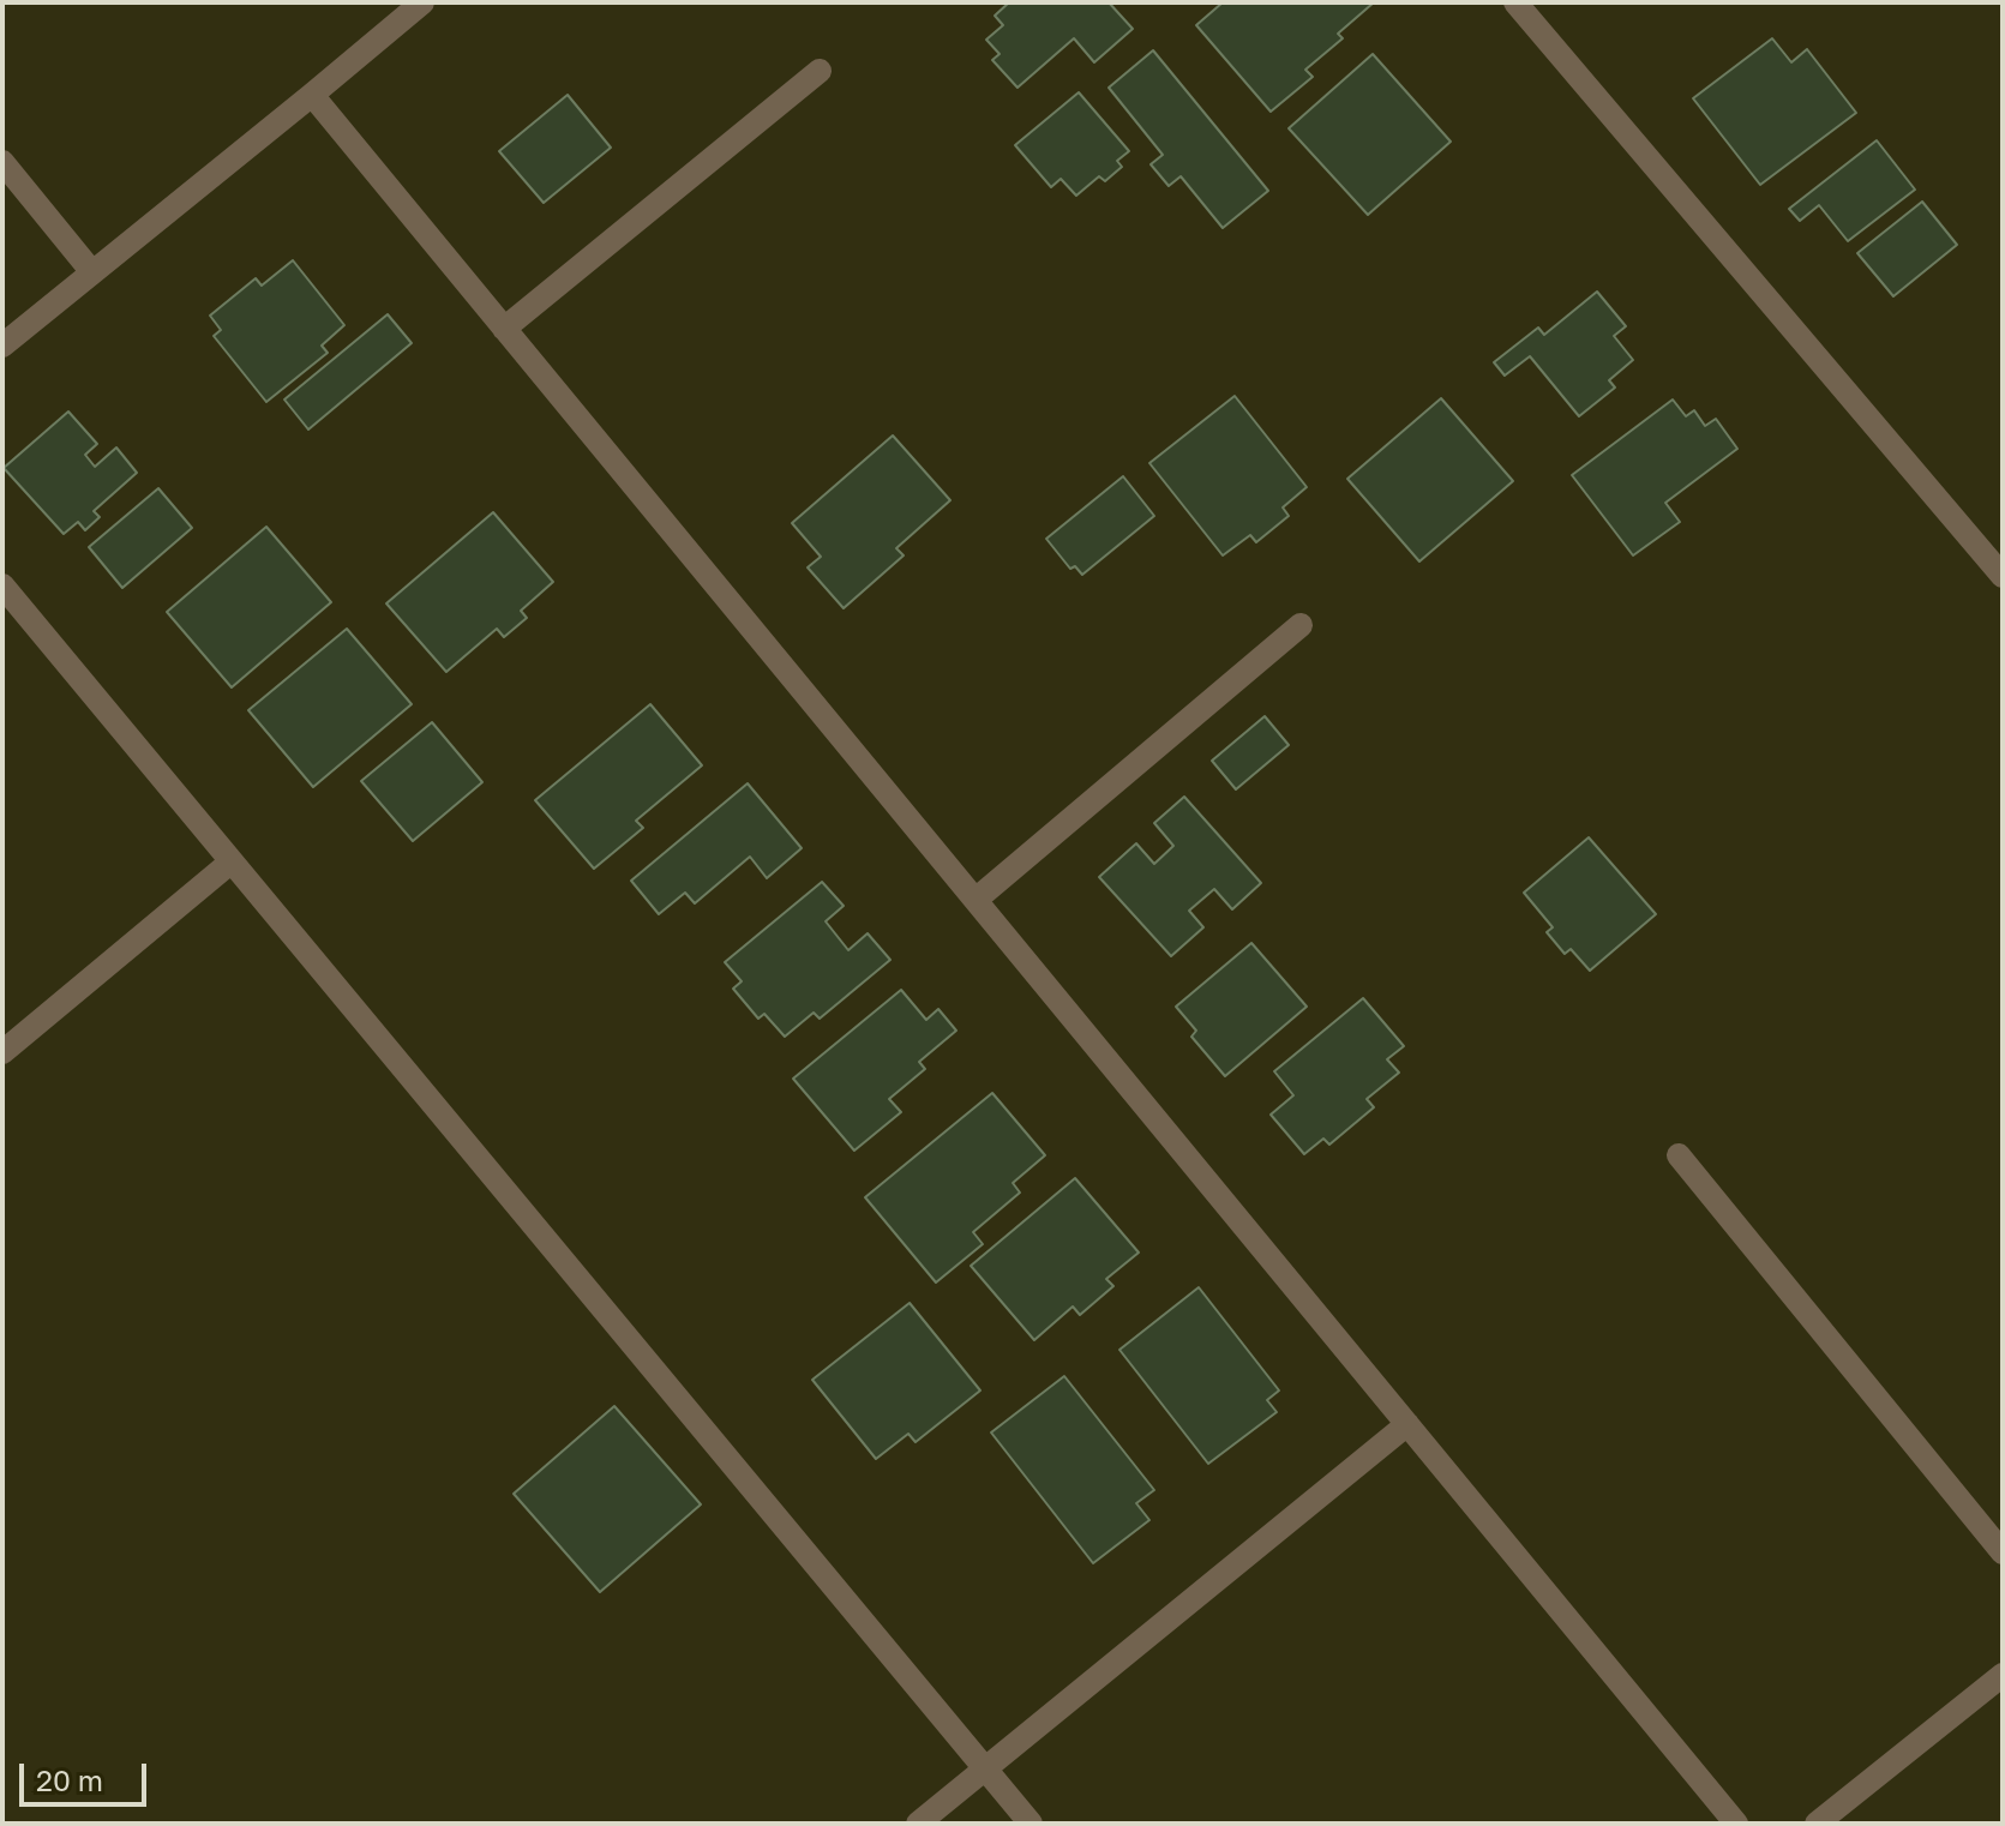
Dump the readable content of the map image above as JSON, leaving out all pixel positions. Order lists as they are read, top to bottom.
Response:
{
  "scale_bar": "20 m"
}
